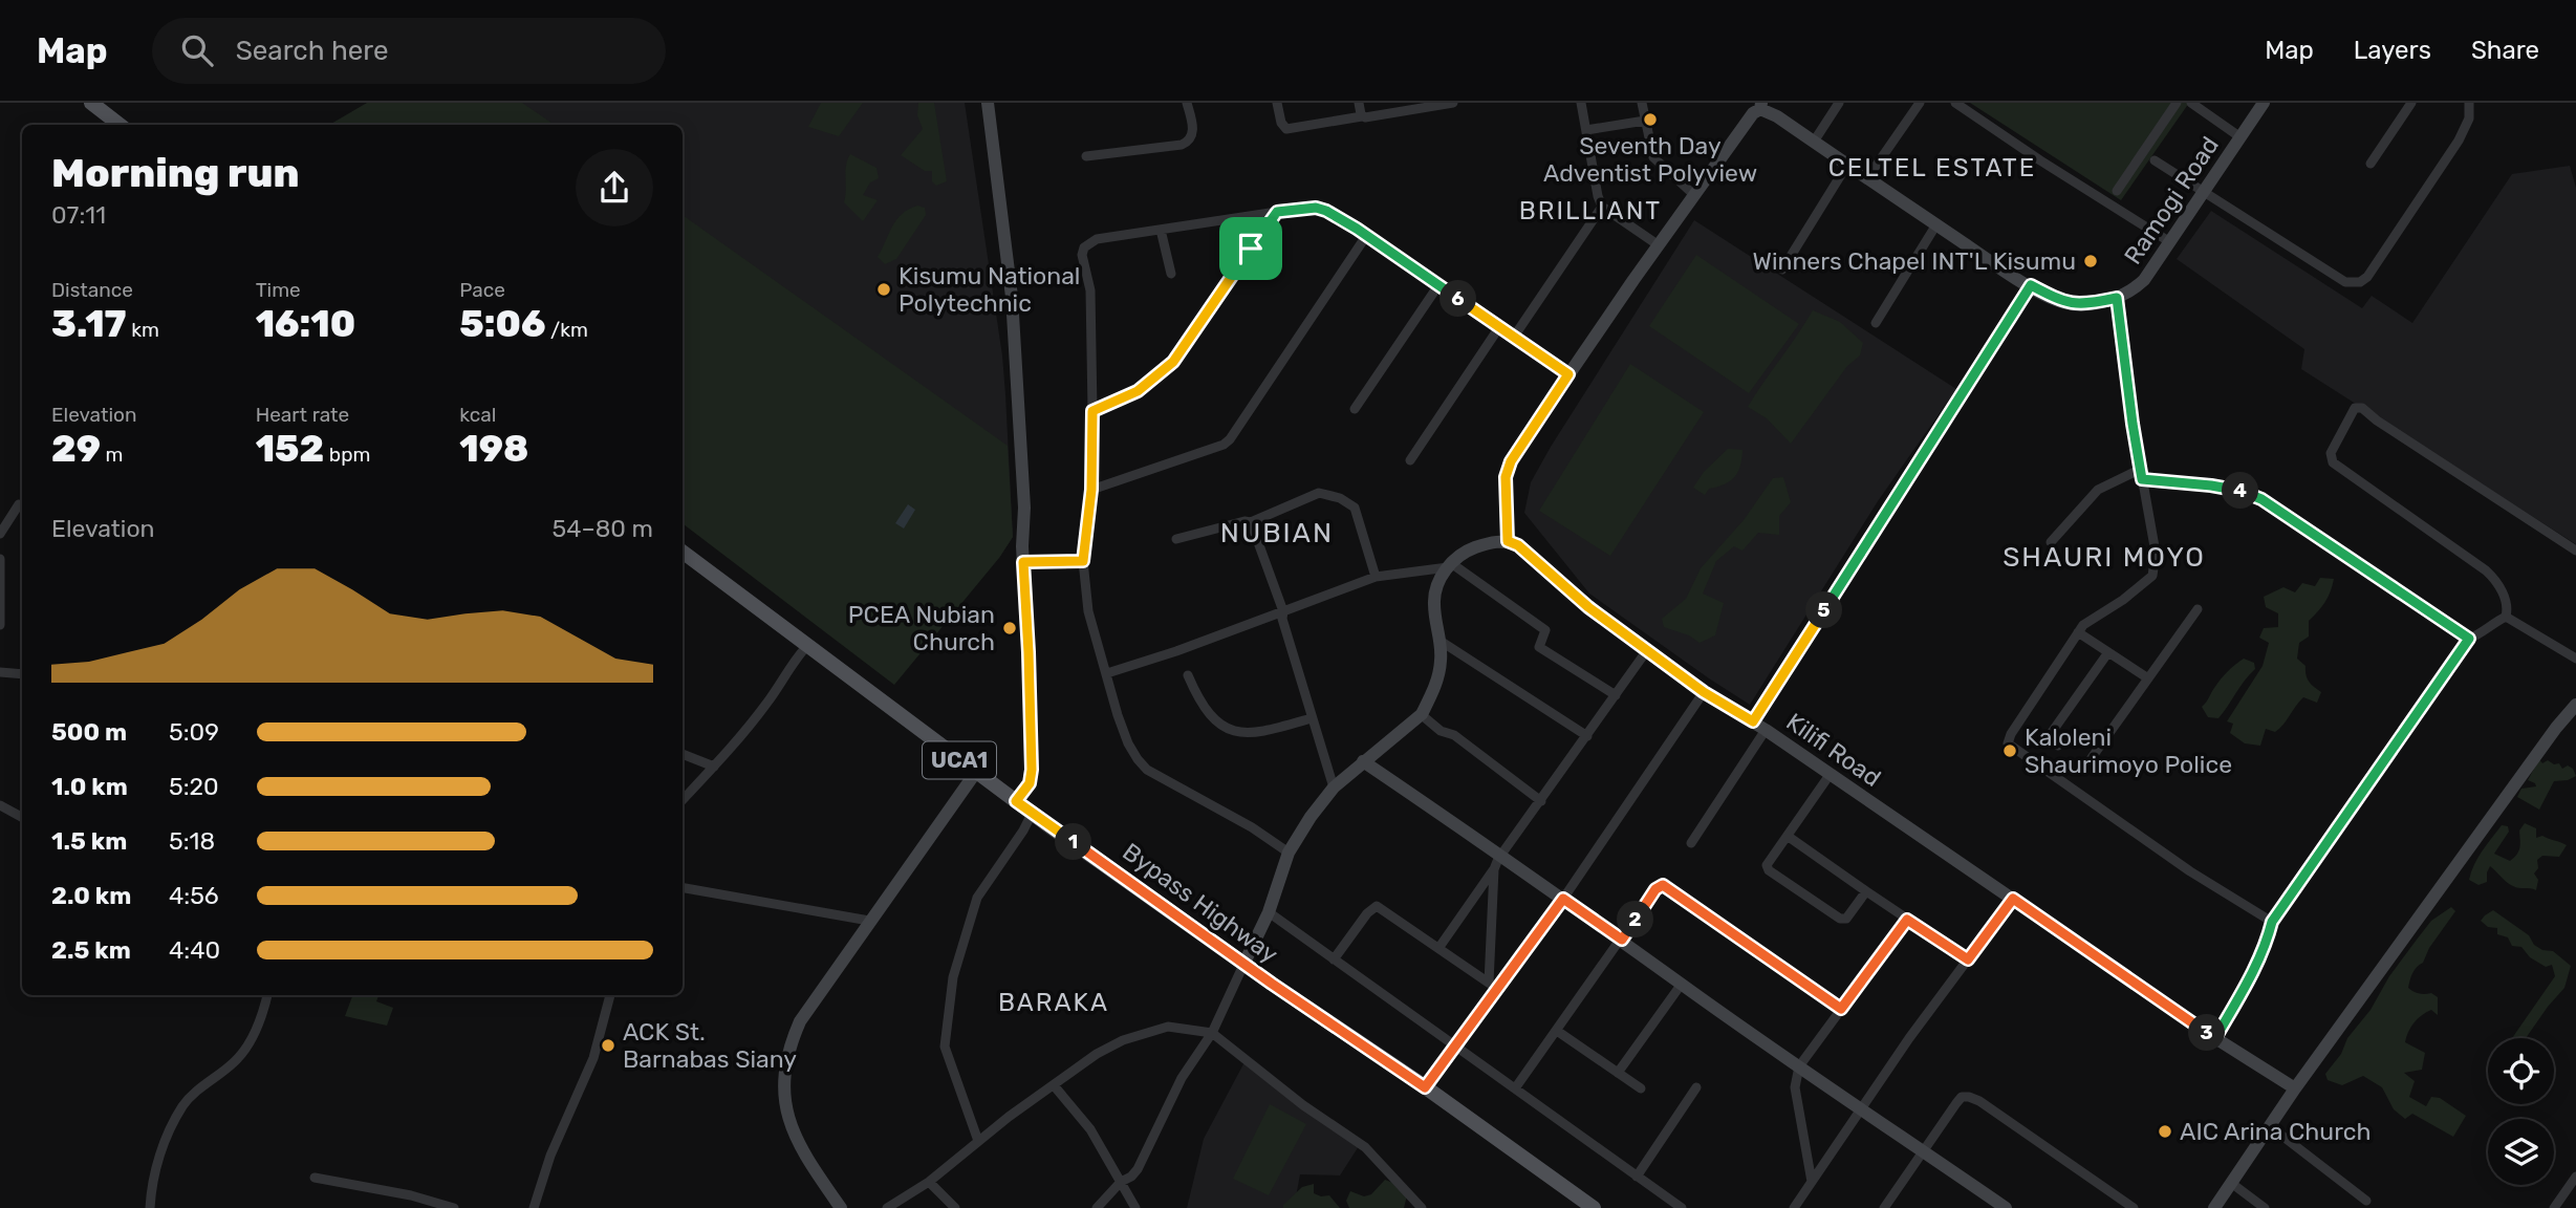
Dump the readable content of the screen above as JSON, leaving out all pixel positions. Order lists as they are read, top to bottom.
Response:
{
  "streets": {
    "main road": ["UCA1", "Bypass Highway"],
    "street": ["Ramogi Road", "Kilifi Road"]
  },
  "crossings": [
    ["Ramogi Road", "Kilifi Road"]
  ],
  "districts": [
    "CELTEL ESTATE",
    "BRILLIANT",
    "NUBIAN",
    "SHAURI MOYO",
    "BARAKA"
  ],
  "places": [
    "Seventh Day Adventist Polyview",
    "Winners Chapel INT'L Kisumu",
    "Kisumu National Polytechnic",
    "PCEA Nubian Church",
    "Kaloleni Shaurimoyo Police",
    "ACK St. Barnabas Siany",
    "AIC Arina Church"
  ],
  "page": {
    "header": "Map",
    "search": "Search here",
    "nav": ["Map", "Layers", "Share"],
    "heading": ["Morning run", "07:11"],
    "stats": [
      ["Distance", "3.17 km"],
      ["Time", "16:10"],
      ["Pace", "5:06 /km"],
      ["Elevation", "29 m"],
      ["Heart rate", "152 bpm"],
      ["kcal", "198"]
    ],
    "pins": [
      "6",
      "4",
      "5",
      "1",
      "2",
      "3"
    ],
    "chart": ["Elevation", "54–80 m"],
    "list": [
      {
        "name": "500 m",
        "note": "5:09"
      },
      {
        "name": "1.0 km",
        "note": "5:20"
      },
      {
        "name": "1.5 km",
        "note": "5:18"
      },
      {
        "name": "2.0 km",
        "note": "4:56"
      },
      {
        "name": "2.5 km",
        "note": "4:40"
      }
    ]
  }
}
